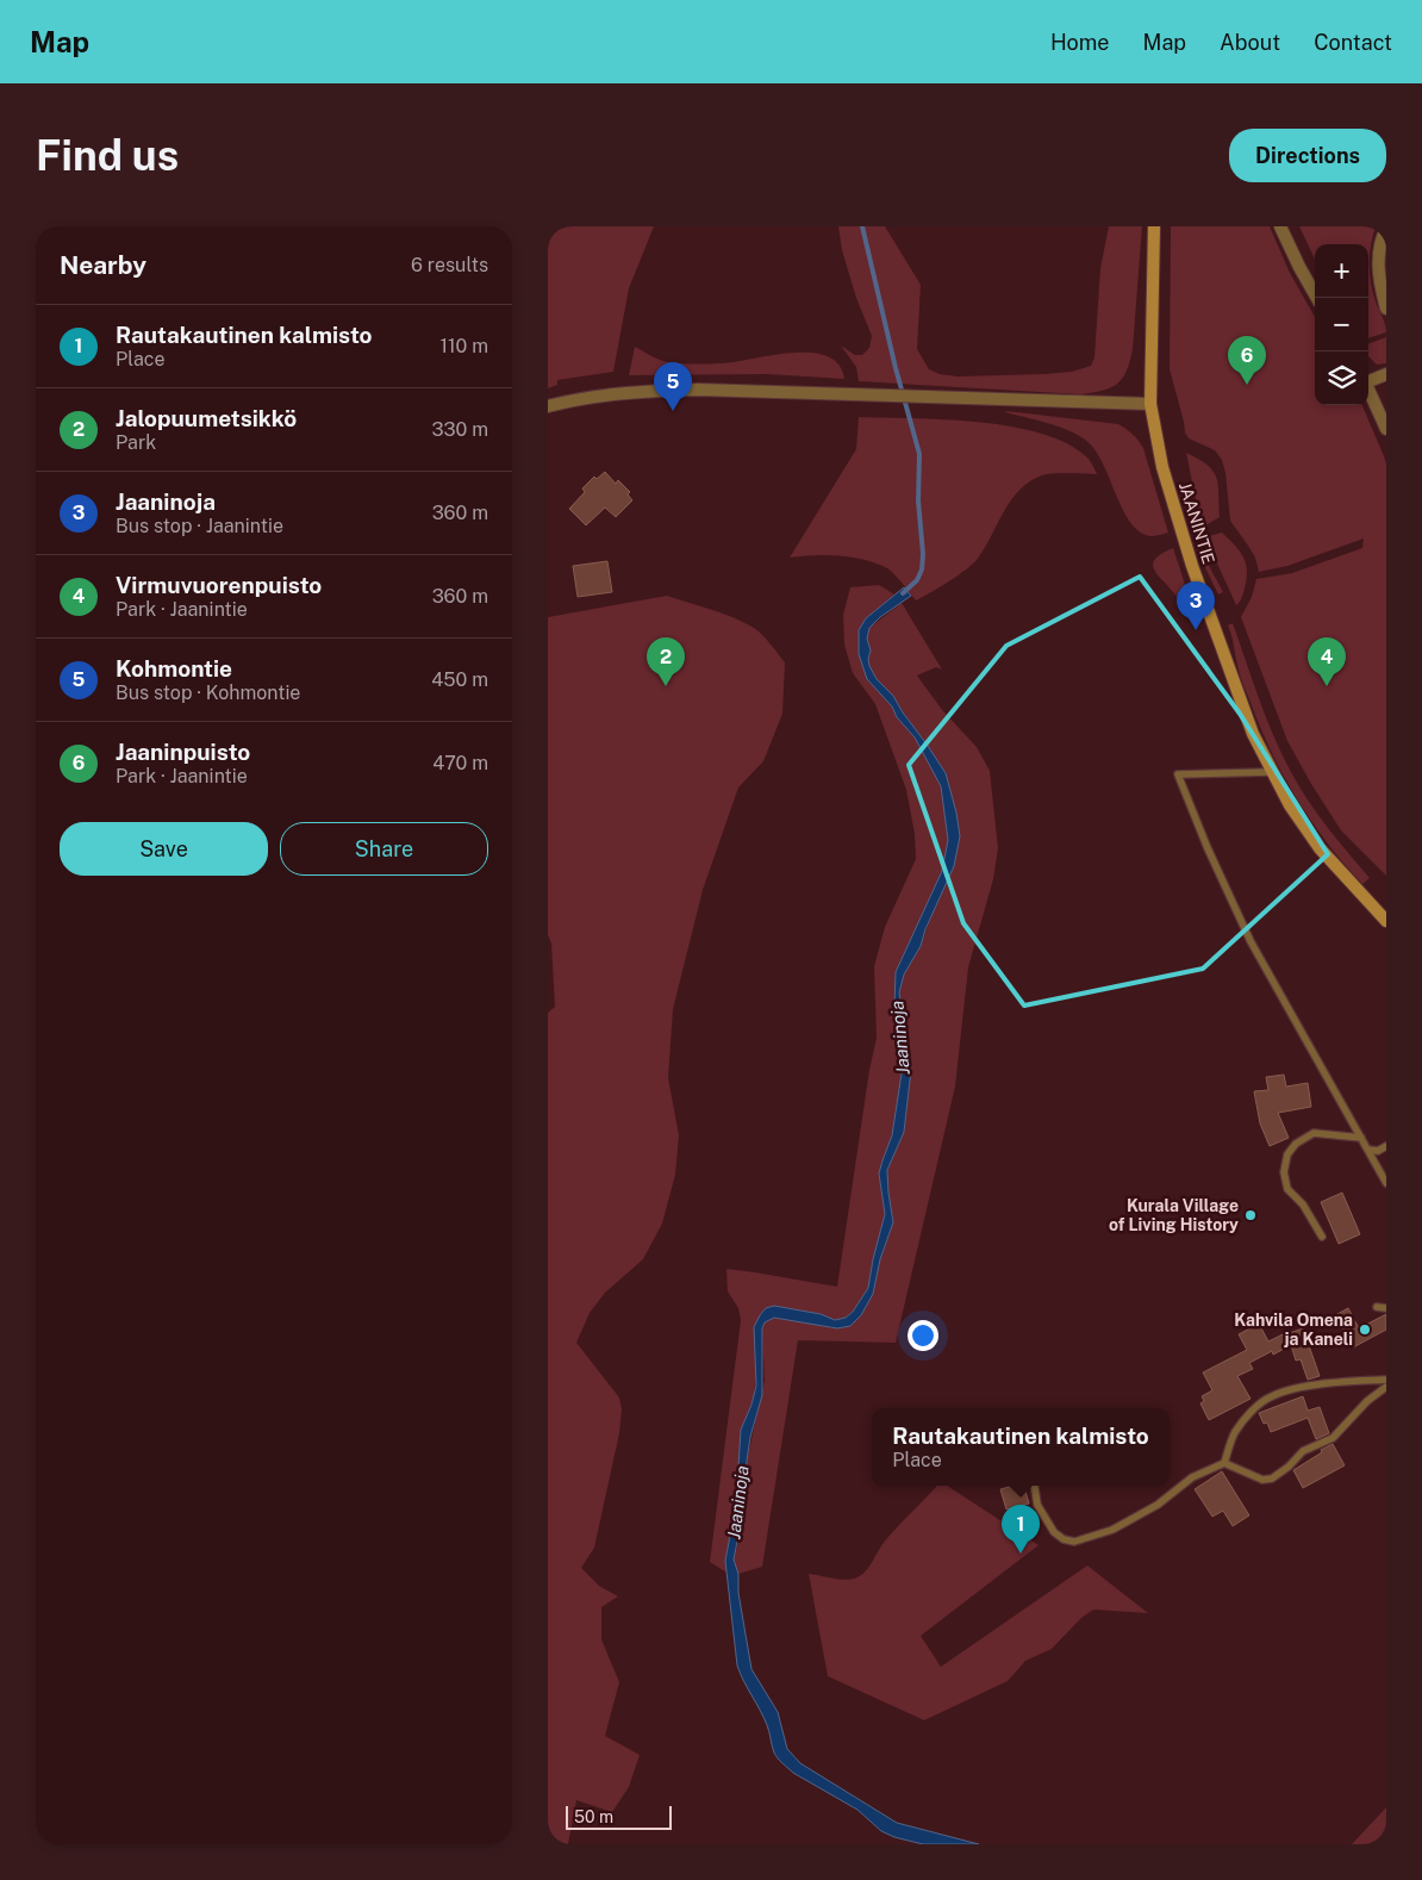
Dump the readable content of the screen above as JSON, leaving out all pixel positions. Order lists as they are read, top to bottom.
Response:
{
  "streets": {
    "main road": ["JAANINTIE"]
  },
  "water": ["Jaaninoja"],
  "places": ["Kurala Village of Living History", "Kahvila Omena ja Kaneli"],
  "scale_bar": "50 m",
  "page": {
    "header": "Map",
    "nav": [
      "Home",
      "Map",
      "About",
      "Contact"
    ],
    "buttons": [
      "Directions",
      ["Save", "Share"]
    ],
    "title": "Find us",
    "heading": ["Nearby", "6 results"],
    "map_buttons": ["+", "−"],
    "list": [
      {
        "mark": "1",
        "name": "Rautakautinen kalmisto",
        "note": "Place",
        "value": "110 m"
      },
      {
        "mark": "2",
        "name": "Jalopuumetsikkö",
        "note": "Park",
        "value": "330 m"
      },
      {
        "mark": "3",
        "name": "Jaaninoja",
        "note": "Bus stop · Jaanintie",
        "value": "360 m"
      },
      {
        "mark": "4",
        "name": "Virmuvuorenpuisto",
        "note": "Park · Jaanintie",
        "value": "360 m"
      },
      {
        "mark": "5",
        "name": "Kohmontie",
        "note": "Bus stop · Kohmontie",
        "value": "450 m"
      },
      {
        "mark": "6",
        "name": "Jaaninpuisto",
        "note": "Park · Jaanintie",
        "value": "470 m"
      }
    ],
    "pins": [
      "6",
      "5",
      "3",
      "2",
      "4",
      "1"
    ],
    "popup": ["Rautakautinen kalmisto", "Place"],
    "scale": "50 m"
  }
}
